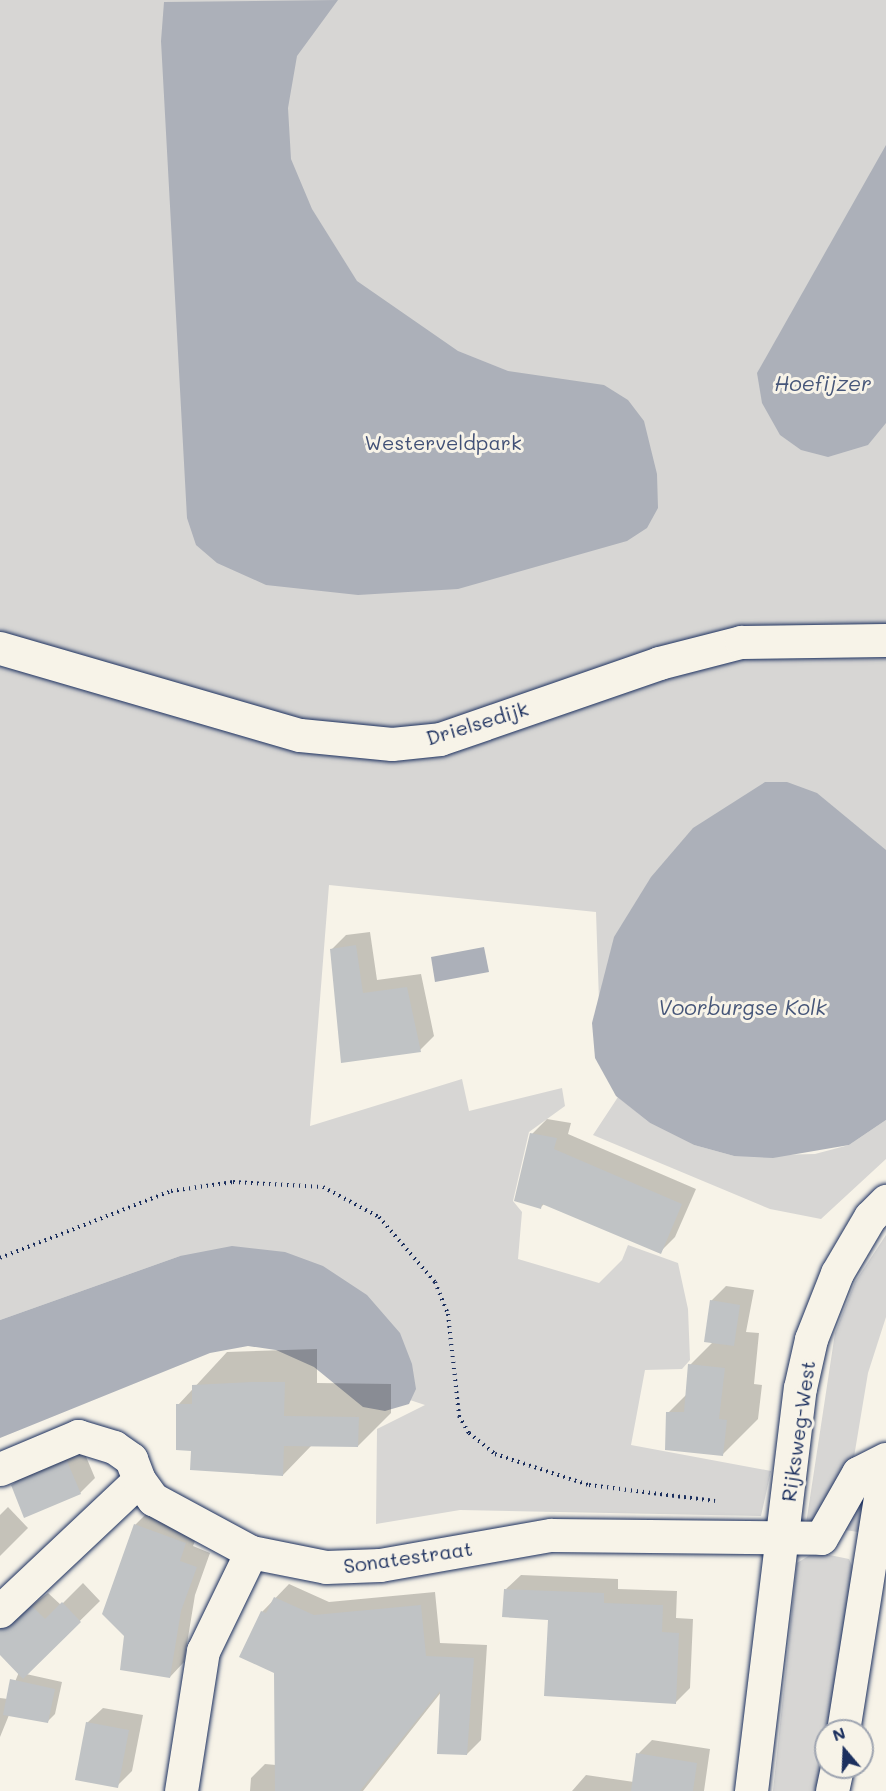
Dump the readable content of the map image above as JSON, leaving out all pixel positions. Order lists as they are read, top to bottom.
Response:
{
  "streets": {
    "street": ["Drielsedijk", "Rijksweg-West", "Sonatestraat"]
  },
  "crossings": [
    ["Rijksweg-West", "Sonatestraat"]
  ],
  "water": ["Hoefijzer", "Voorburgse Kolk"],
  "parks": ["Westerveldpark"],
  "north": "top"
}
